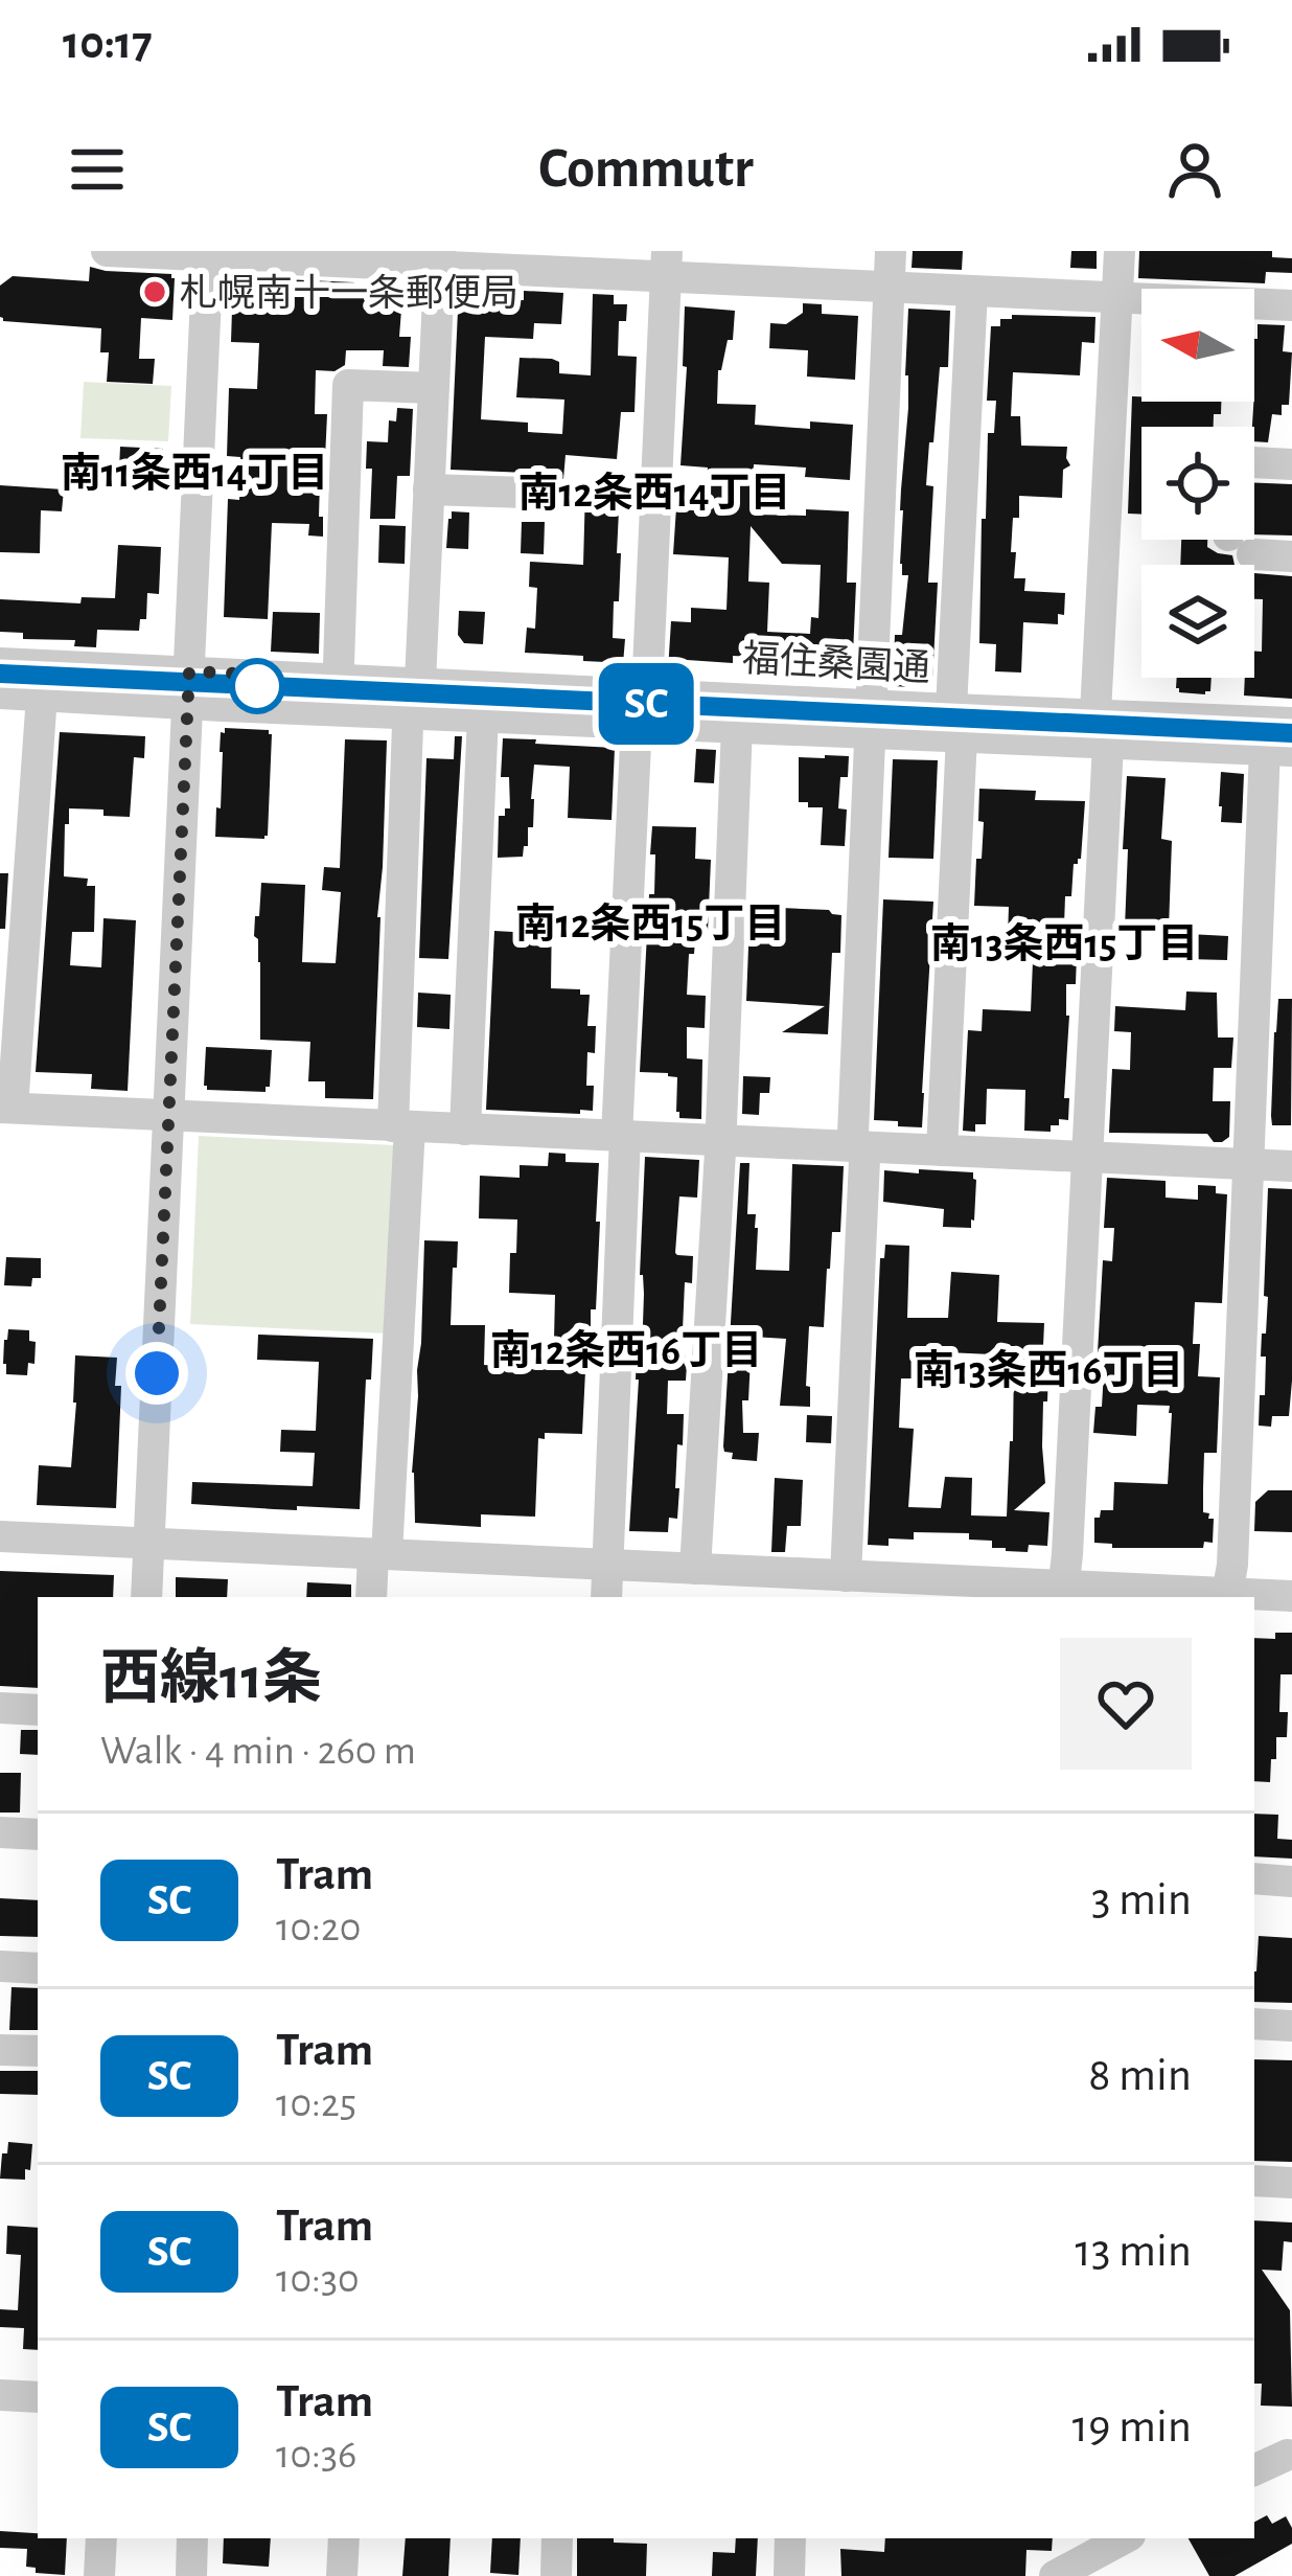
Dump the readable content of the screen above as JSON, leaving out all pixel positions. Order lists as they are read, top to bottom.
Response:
{
  "streets": {
    "street": ["福住桑園通"]
  },
  "districts": [
    "南11条西14丁目",
    "南12条西14丁目",
    "南12条西15丁目",
    "南13条西15丁目",
    "南12条西16丁目",
    "南13条西16丁目"
  ],
  "places": ["札幌南十一条郵便局"],
  "lines": ["tram line SC"],
  "north": "left",
  "page": {
    "status": "10:17",
    "header": "Commutr",
    "on_map": "SC",
    "heading": ["西線11条", "Walk · 4 min · 260 m"],
    "list": [
      {
        "mark": "SC",
        "name": "Tram",
        "note": "10:20",
        "value": "3 min"
      },
      {
        "mark": "SC",
        "name": "Tram",
        "note": "10:25",
        "value": "8 min"
      },
      {
        "mark": "SC",
        "name": "Tram",
        "note": "10:30",
        "value": "13 min"
      },
      {
        "mark": "SC",
        "name": "Tram",
        "note": "10:36",
        "value": "19 min"
      }
    ]
  }
}
